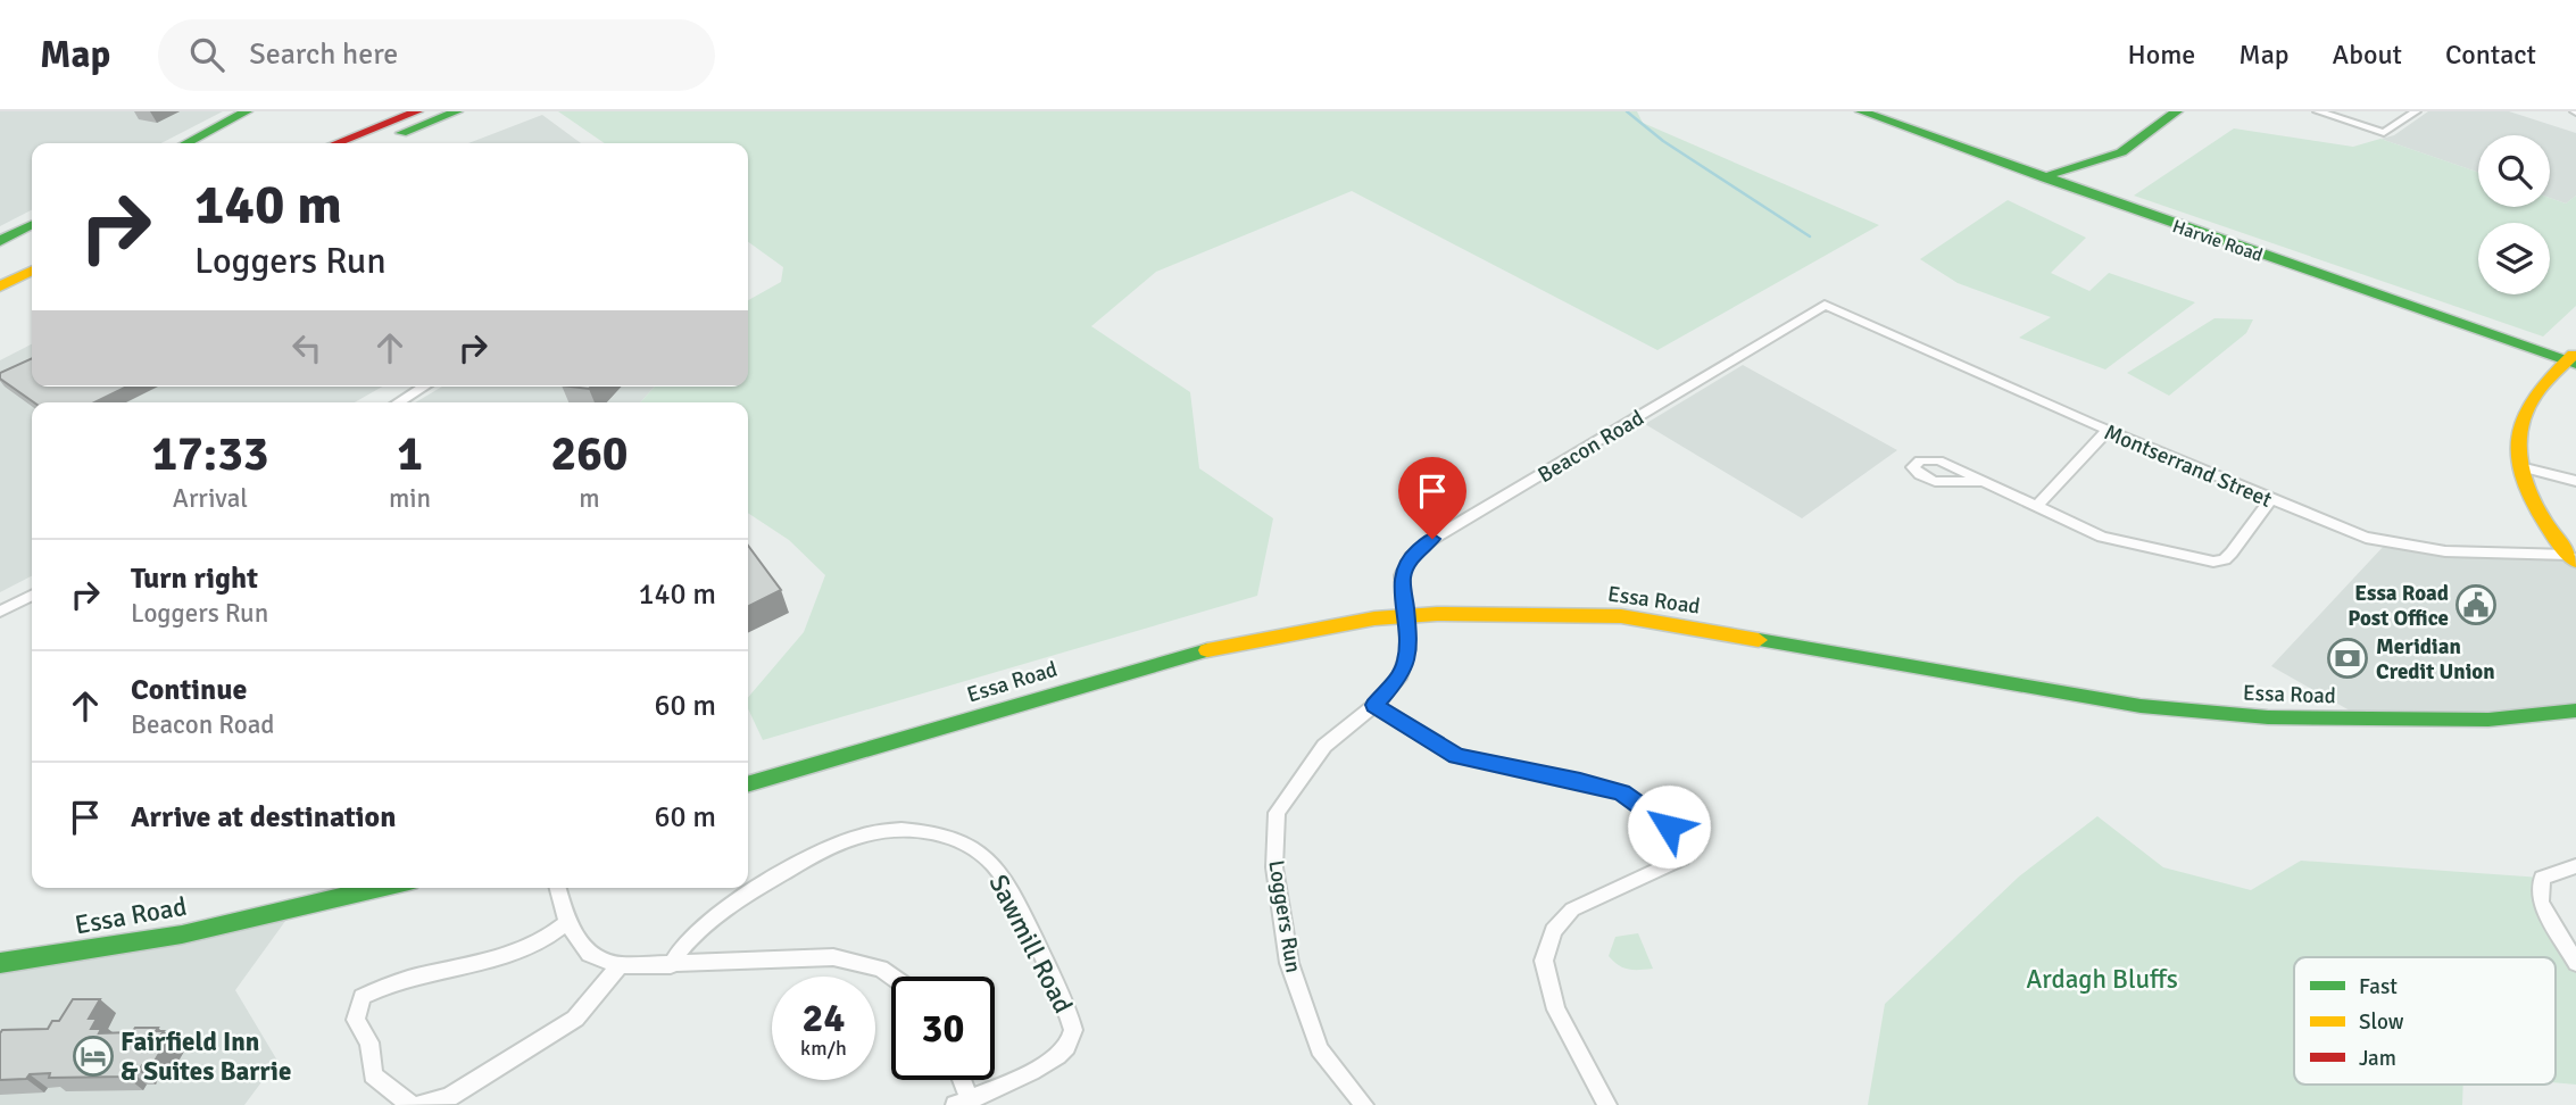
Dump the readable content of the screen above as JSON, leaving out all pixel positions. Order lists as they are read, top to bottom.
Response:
{
  "streets": {
    "main road": ["Harvie Road", "Essa Road"],
    "street": [
      "Beacon Road",
      "Montserrand Street",
      "Loggers Run",
      "Sawmill Road"
    ]
  },
  "crossings": [
    ["Beacon Road", "Montserrand Street"],
    ["Beacon Road", "Essa Road"],
    ["Beacon Road", "Loggers Run"],
    ["Essa Road", "Loggers Run"]
  ],
  "parks": ["Ardagh Bluffs"],
  "places": {
    "public building": ["Essa Road Post Office"],
    "bank": ["Meridian Credit Union"],
    "hotel": ["Fairfield Inn & Suites Barrie"]
  },
  "legend": ["Fast", "Slow", "Jam"],
  "page": {
    "header": "Map",
    "search": "Search here",
    "nav": [
      "Home",
      "Map",
      "About",
      "Contact"
    ],
    "turn": ["140 m", "Loggers Run"],
    "eta": [
      "17:33",
      "Arrival",
      "1",
      "min",
      "260",
      "m"
    ],
    "list": [
      {
        "name": "Turn right",
        "note": "Loggers Run",
        "value": "140 m"
      },
      {
        "name": "Continue",
        "note": "Beacon Road",
        "value": "60 m"
      },
      {
        "name": "Arrive at destination",
        "value": "60 m"
      }
    ],
    "speed": "24 km/h",
    "limit": "30"
  }
}
